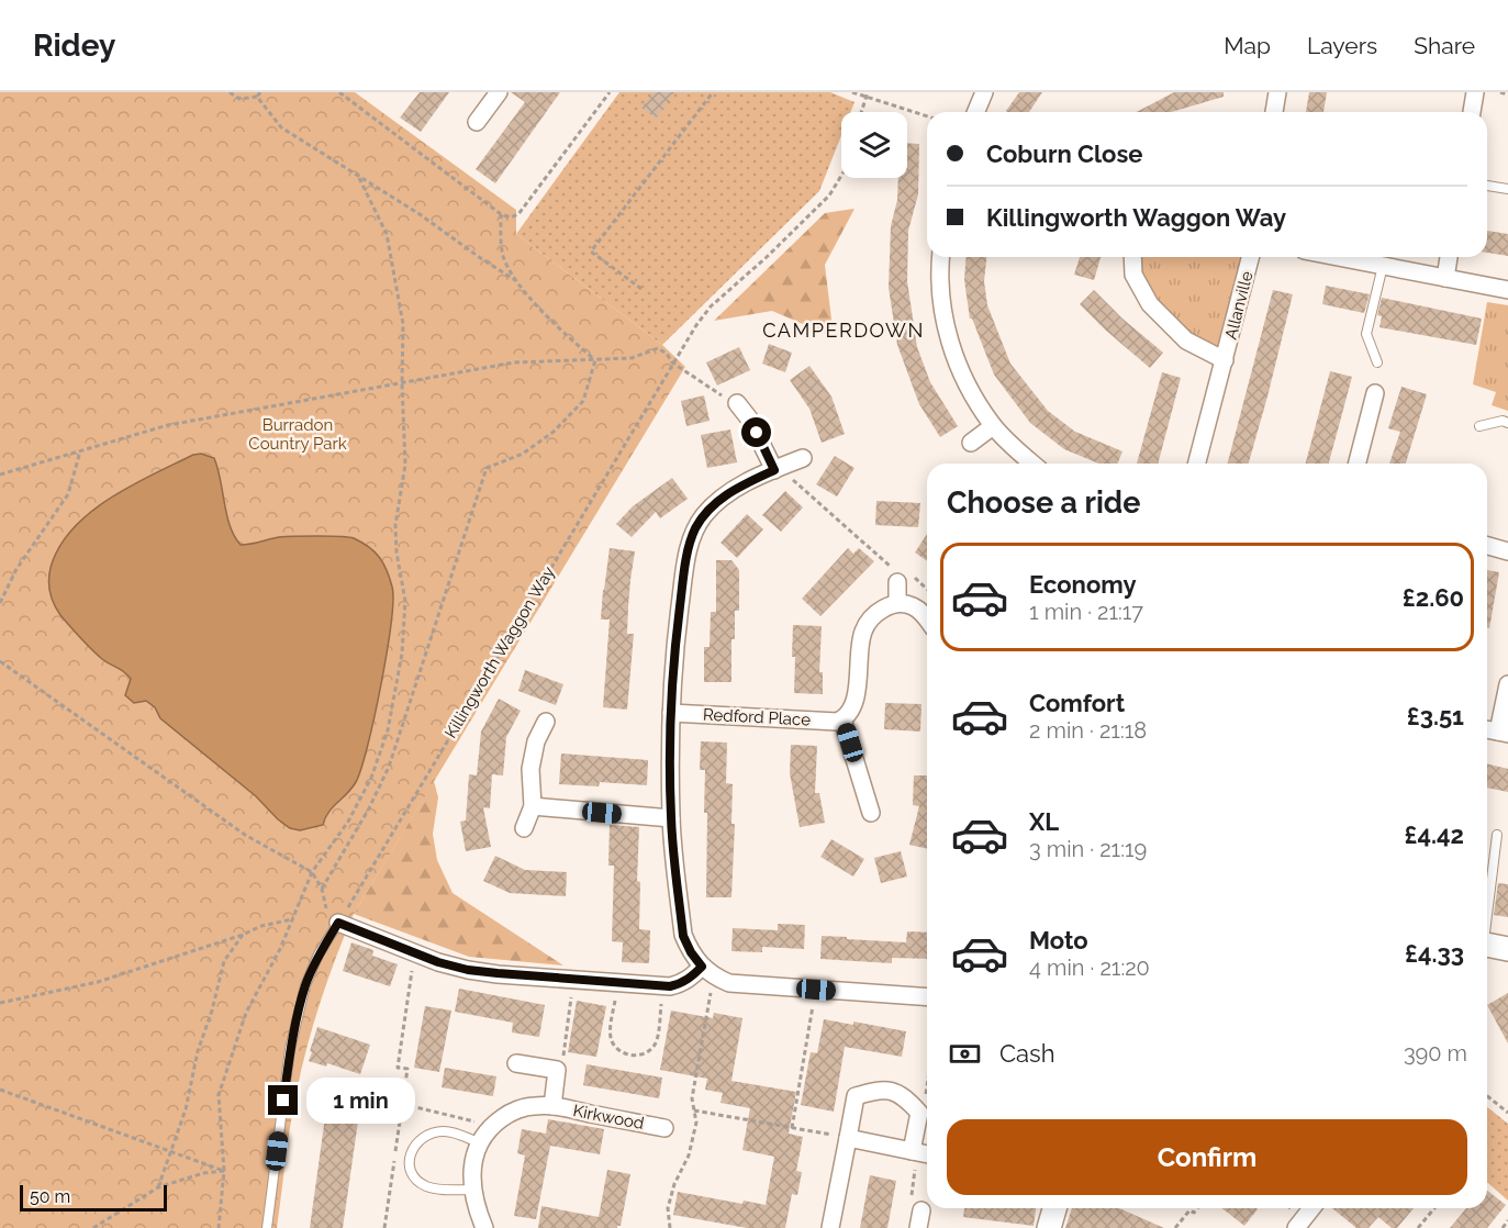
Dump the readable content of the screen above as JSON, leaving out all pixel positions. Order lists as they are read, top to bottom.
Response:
{
  "streets": {
    "street": ["Allanville", "Redford Place", "Kirkwood"],
    "path": ["Killingworth Waggon Way"]
  },
  "districts": ["CAMPERDOWN"],
  "parks": ["Burradon Country Park"],
  "scale_bar": "50 m",
  "page": {
    "header": "Ridey",
    "nav": ["Map", "Layers", "Share"],
    "banner": ["Coburn Close", "Killingworth Waggon Way"],
    "heading": "Choose a ride",
    "list": [
      {
        "name": "Economy",
        "note": "1 min · 21:17",
        "value": "£2.60"
      },
      {
        "name": "Comfort",
        "note": "2 min · 21:18",
        "value": "£3.51"
      },
      {
        "name": "XL",
        "note": "3 min · 21:19",
        "value": "£4.42"
      },
      {
        "name": "Moto",
        "note": "4 min · 21:20",
        "value": "£4.33"
      }
    ],
    "pay": ["Cash", "390 m"],
    "bubble": "1 min",
    "buttons": "Confirm",
    "scale": "50 m"
  }
}
